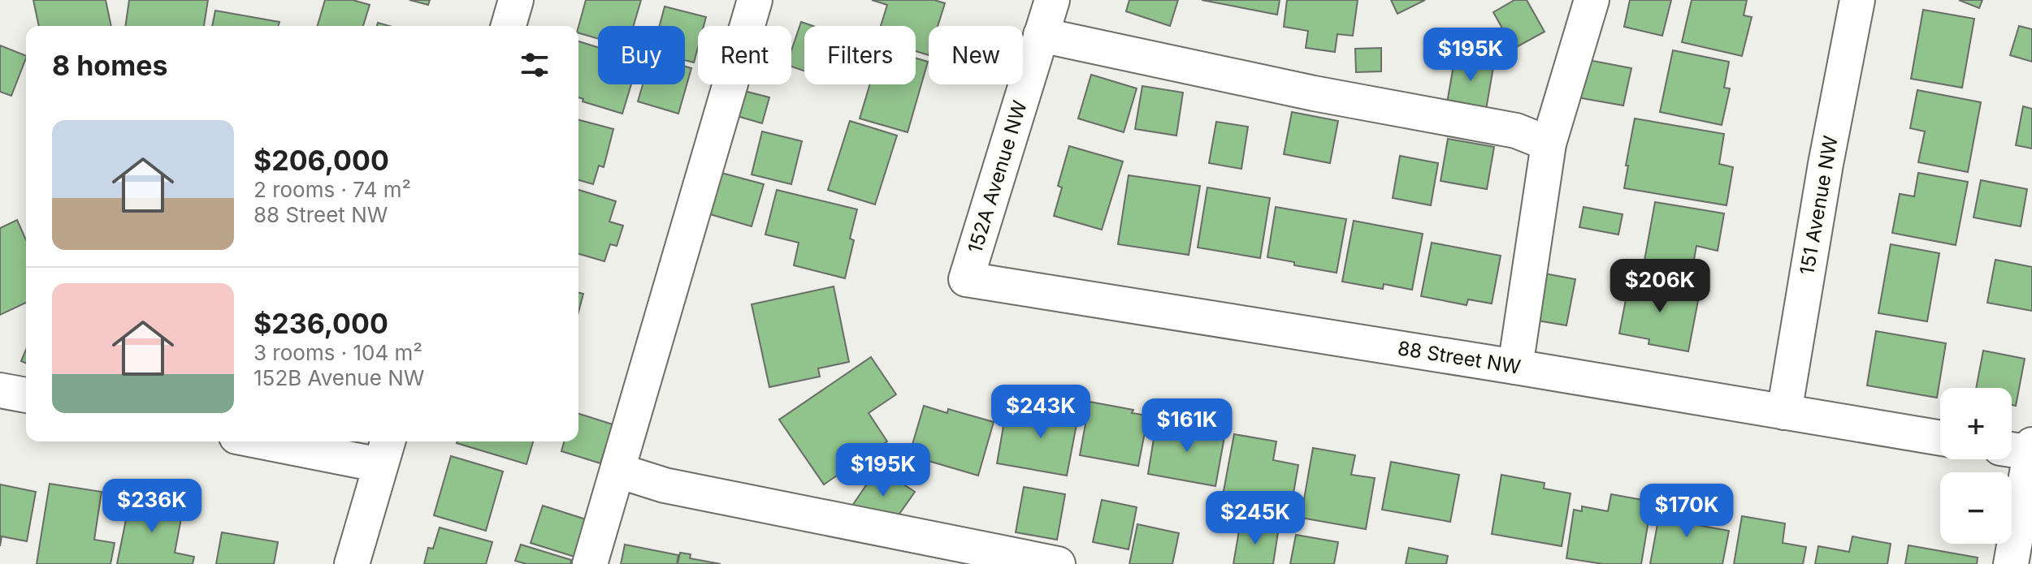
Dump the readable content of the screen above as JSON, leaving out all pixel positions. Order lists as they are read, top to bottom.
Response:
{
  "streets": {
    "street": ["152A Avenue NW", "151 Avenue NW", "88 Street NW"]
  },
  "crossings": [
    ["152A Avenue NW", "88 Street NW"],
    ["151 Avenue NW", "88 Street NW"]
  ],
  "page": {
    "chip": [
      "Buy",
      "Rent",
      "Filters",
      "New"
    ],
    "heading": "8 homes",
    "price": [
      "$195K",
      "$206K",
      "$243K",
      "$161K",
      "$195K",
      "$236K",
      "$170K",
      "$245K"
    ],
    "list": [
      {
        "name": "$206,000",
        "note": "2 rooms · 74 m² · 88 Street NW"
      },
      {
        "name": "$236,000",
        "note": "3 rooms · 104 m² · 152B Avenue NW"
      }
    ],
    "map_buttons": ["+", "−"]
  }
}
